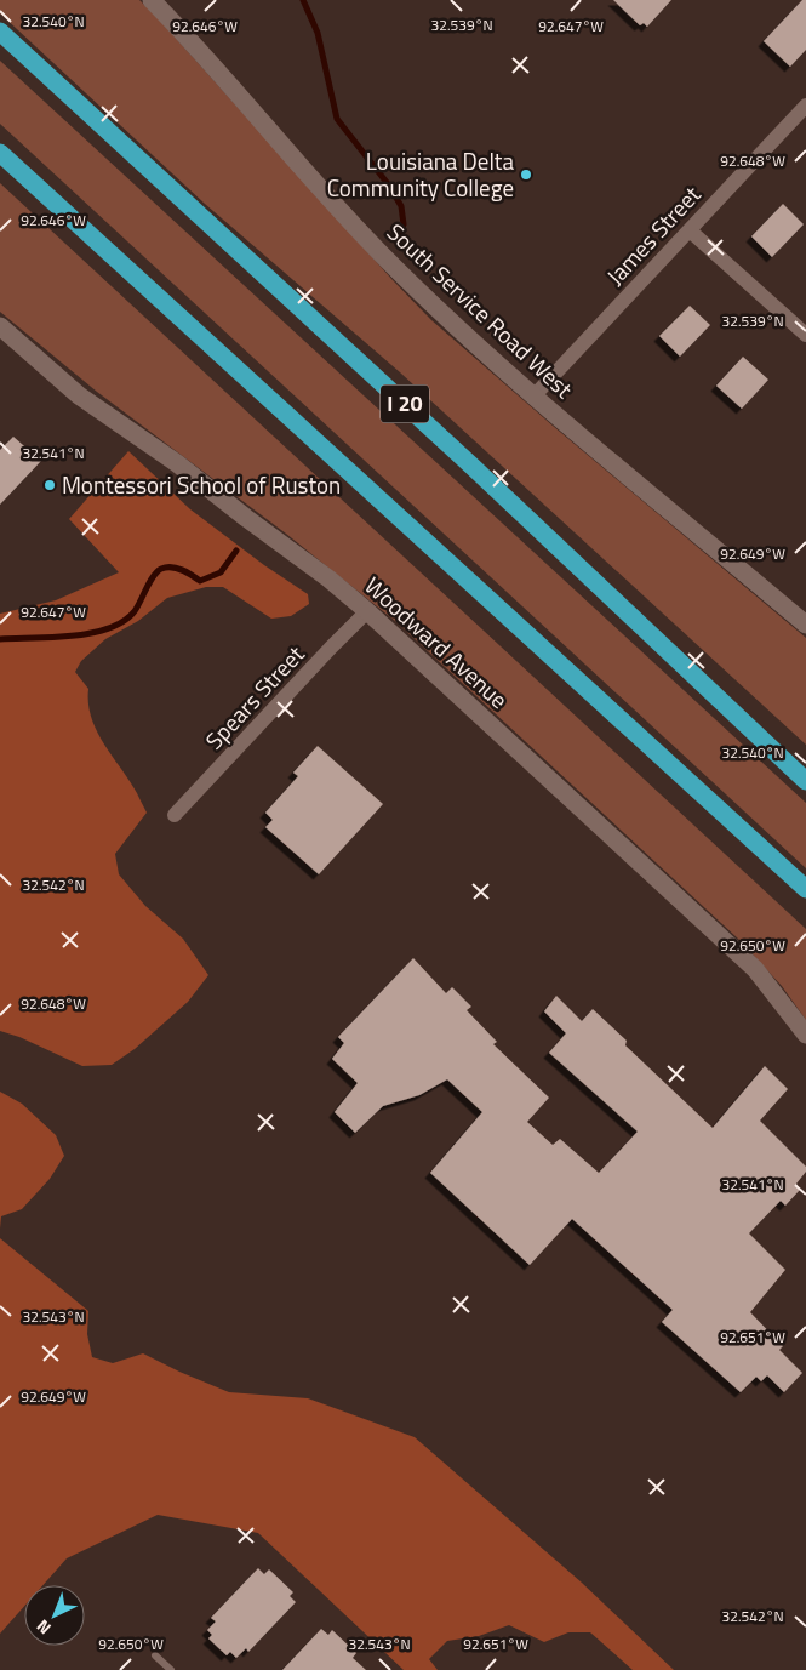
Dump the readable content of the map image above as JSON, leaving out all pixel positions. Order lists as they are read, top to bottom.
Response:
{
  "streets": {
    "highway": ["I 20"],
    "main road": ["South Service Road West", "Woodward Avenue"],
    "street": ["James Street", "Spears Street"]
  },
  "crossings": [
    ["James Street", "South Service Road West"],
    ["Woodward Avenue", "Spears Street"]
  ],
  "places": ["Louisiana Delta Community College", "Montessori School of Ruston"],
  "north": "bottom left",
  "coordinates": [
    "32.540°N",
    "32.539°N",
    "92.646°W",
    "92.647°W",
    "92.648°W",
    "32.541°N",
    "92.649°W",
    "32.542°N",
    "92.650°W",
    "32.543°N",
    "92.651°W"
  ]
}
